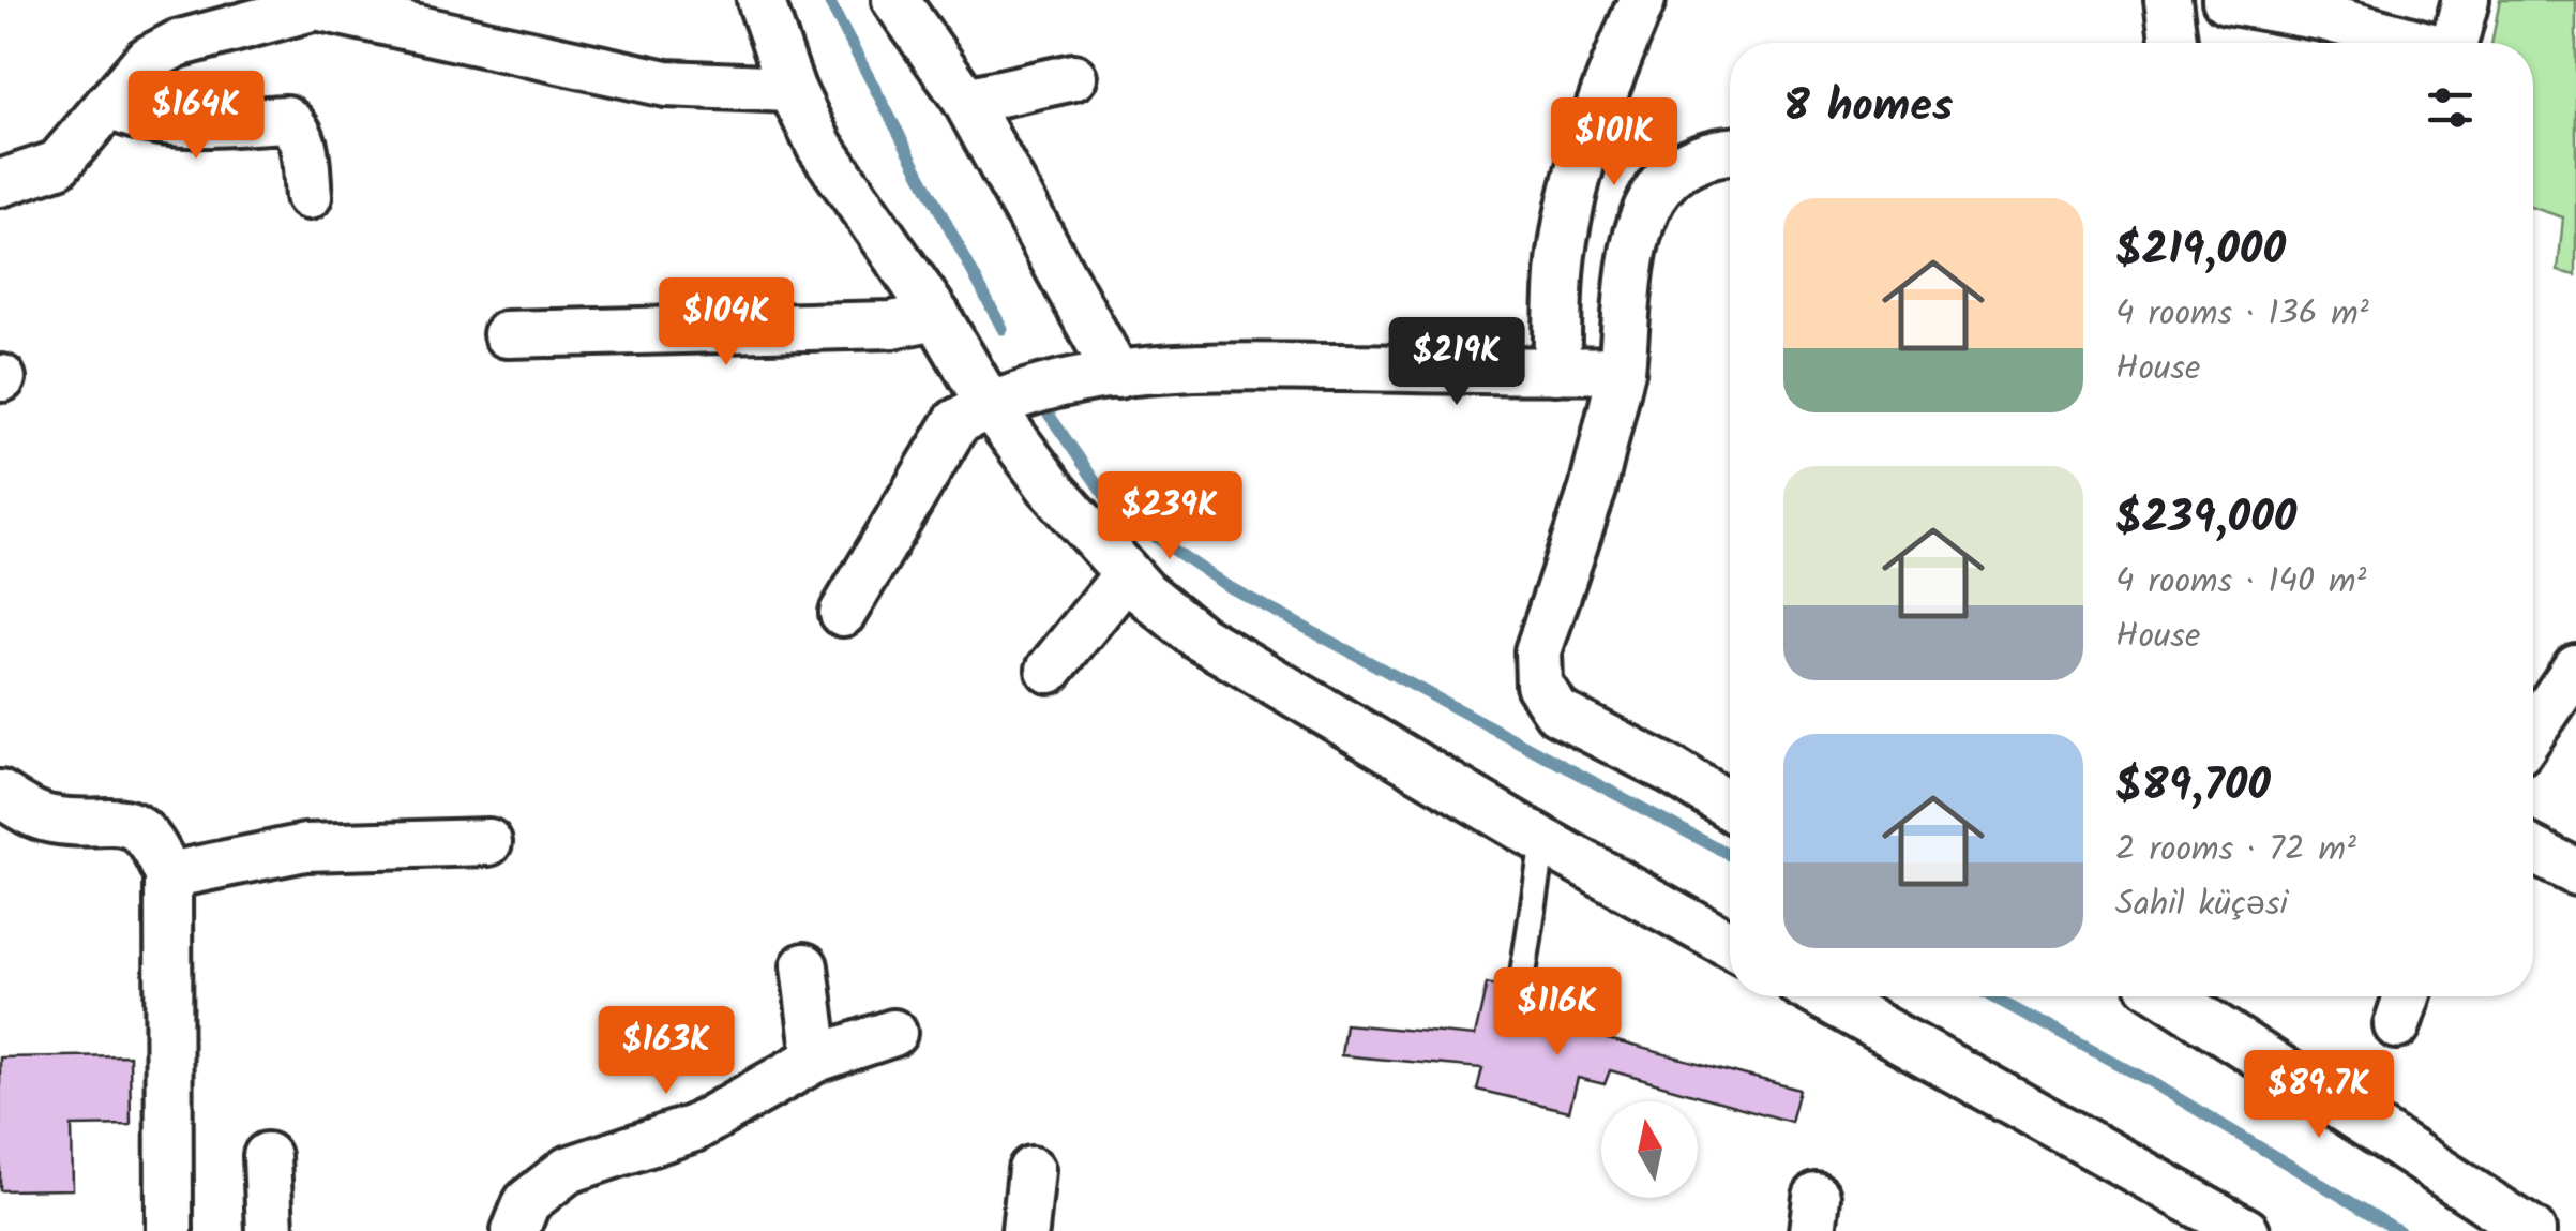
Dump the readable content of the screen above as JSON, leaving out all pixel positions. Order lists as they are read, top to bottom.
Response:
{
  "north": "top",
  "page": {
    "heading": "8 homes",
    "price": [
      "$164K",
      "$101K",
      "$104K",
      "$219K",
      "$239K",
      "$116K",
      "$163K",
      "$89.7K"
    ],
    "list": [
      {
        "name": "$219,000",
        "note": "4 rooms · 136 m² · House"
      },
      {
        "name": "$239,000",
        "note": "4 rooms · 140 m² · House"
      },
      {
        "name": "$89,700",
        "note": "2 rooms · 72 m² · Sahil küçəsi"
      }
    ]
  }
}
